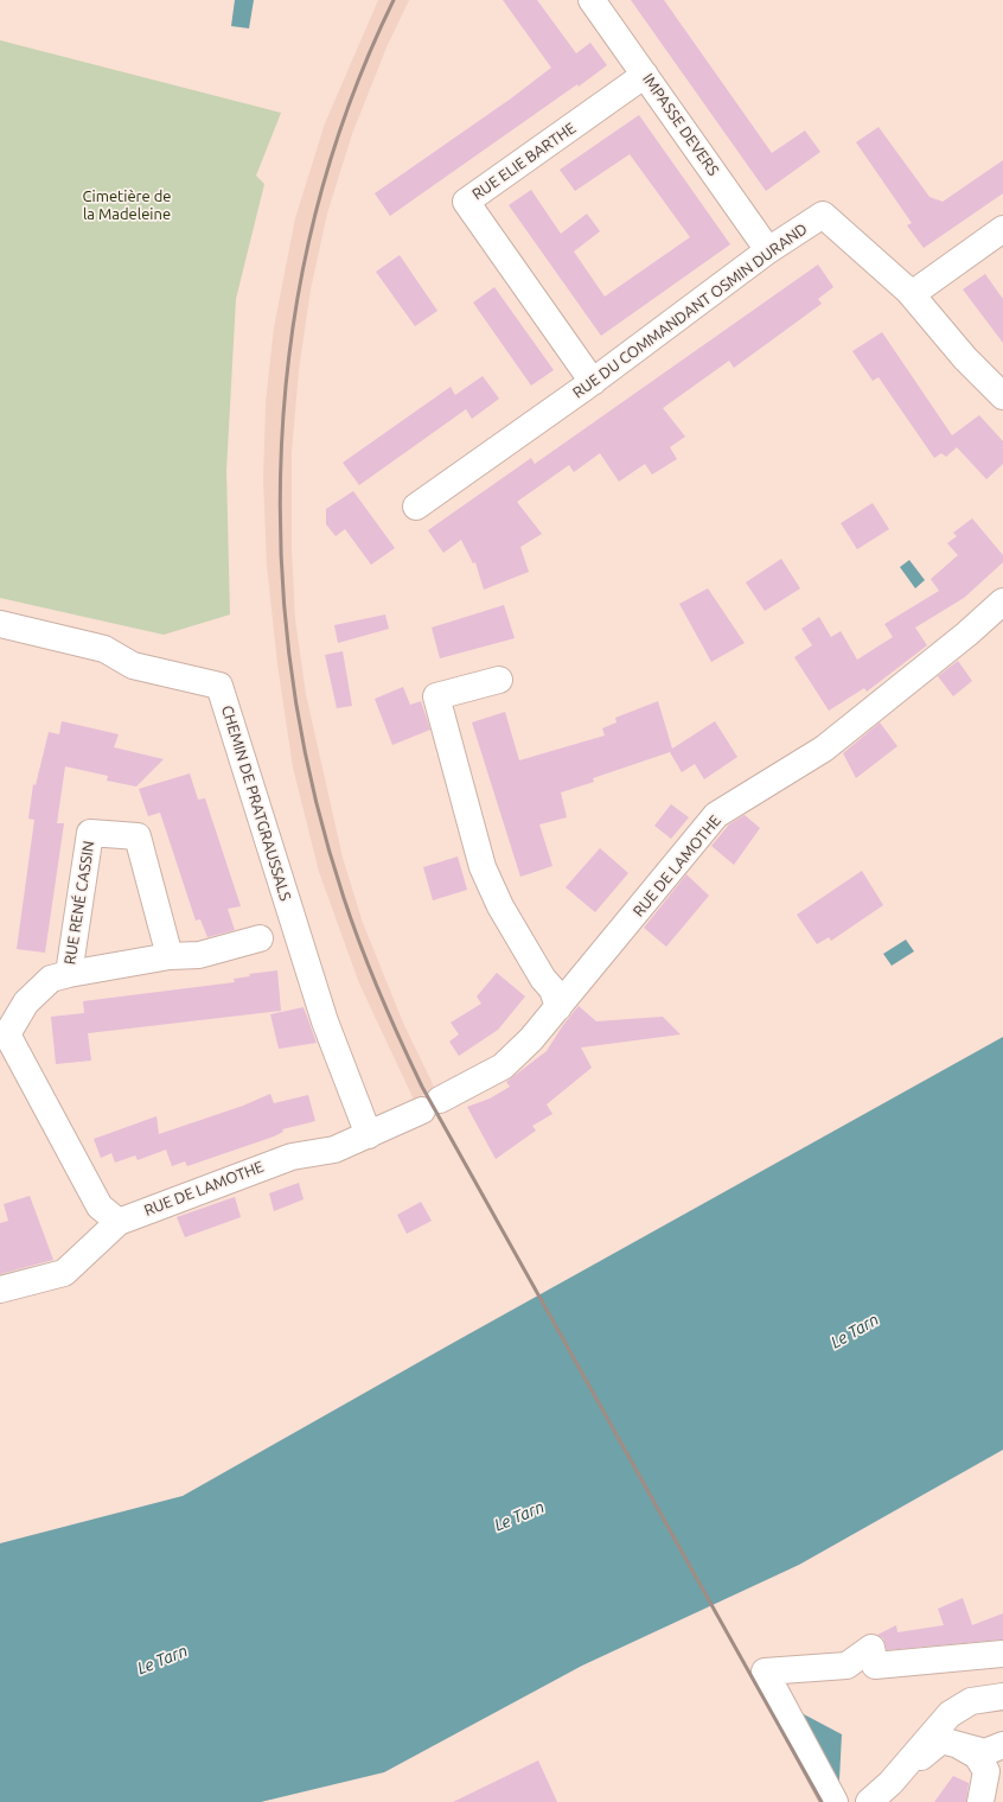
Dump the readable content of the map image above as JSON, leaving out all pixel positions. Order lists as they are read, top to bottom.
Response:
{
  "streets": {
    "street": [
      "IMPASSE DEVERS",
      "RUE ELIE BARTHE",
      "RUE DU COMMANDANT OSMIN DURAND",
      "CHEMIN DE PRATGRAUSSALS",
      "RUE DE LAMOTHE",
      "RUE RENÉ CASSIN"
    ]
  },
  "crossings": [
    ["IMPASSE DEVERS", "RUE ELIE BARTHE"],
    ["IMPASSE DEVERS", "RUE DU COMMANDANT OSMIN DURAND"],
    ["RUE ELIE BARTHE", "RUE DU COMMANDANT OSMIN DURAND"],
    ["CHEMIN DE PRATGRAUSSALS", "RUE DE LAMOTHE"],
    ["RUE DE LAMOTHE", "RUE RENÉ CASSIN"]
  ],
  "water": ["Le Tarn"],
  "parks": ["Cimetière de la Madeleine"]
}
